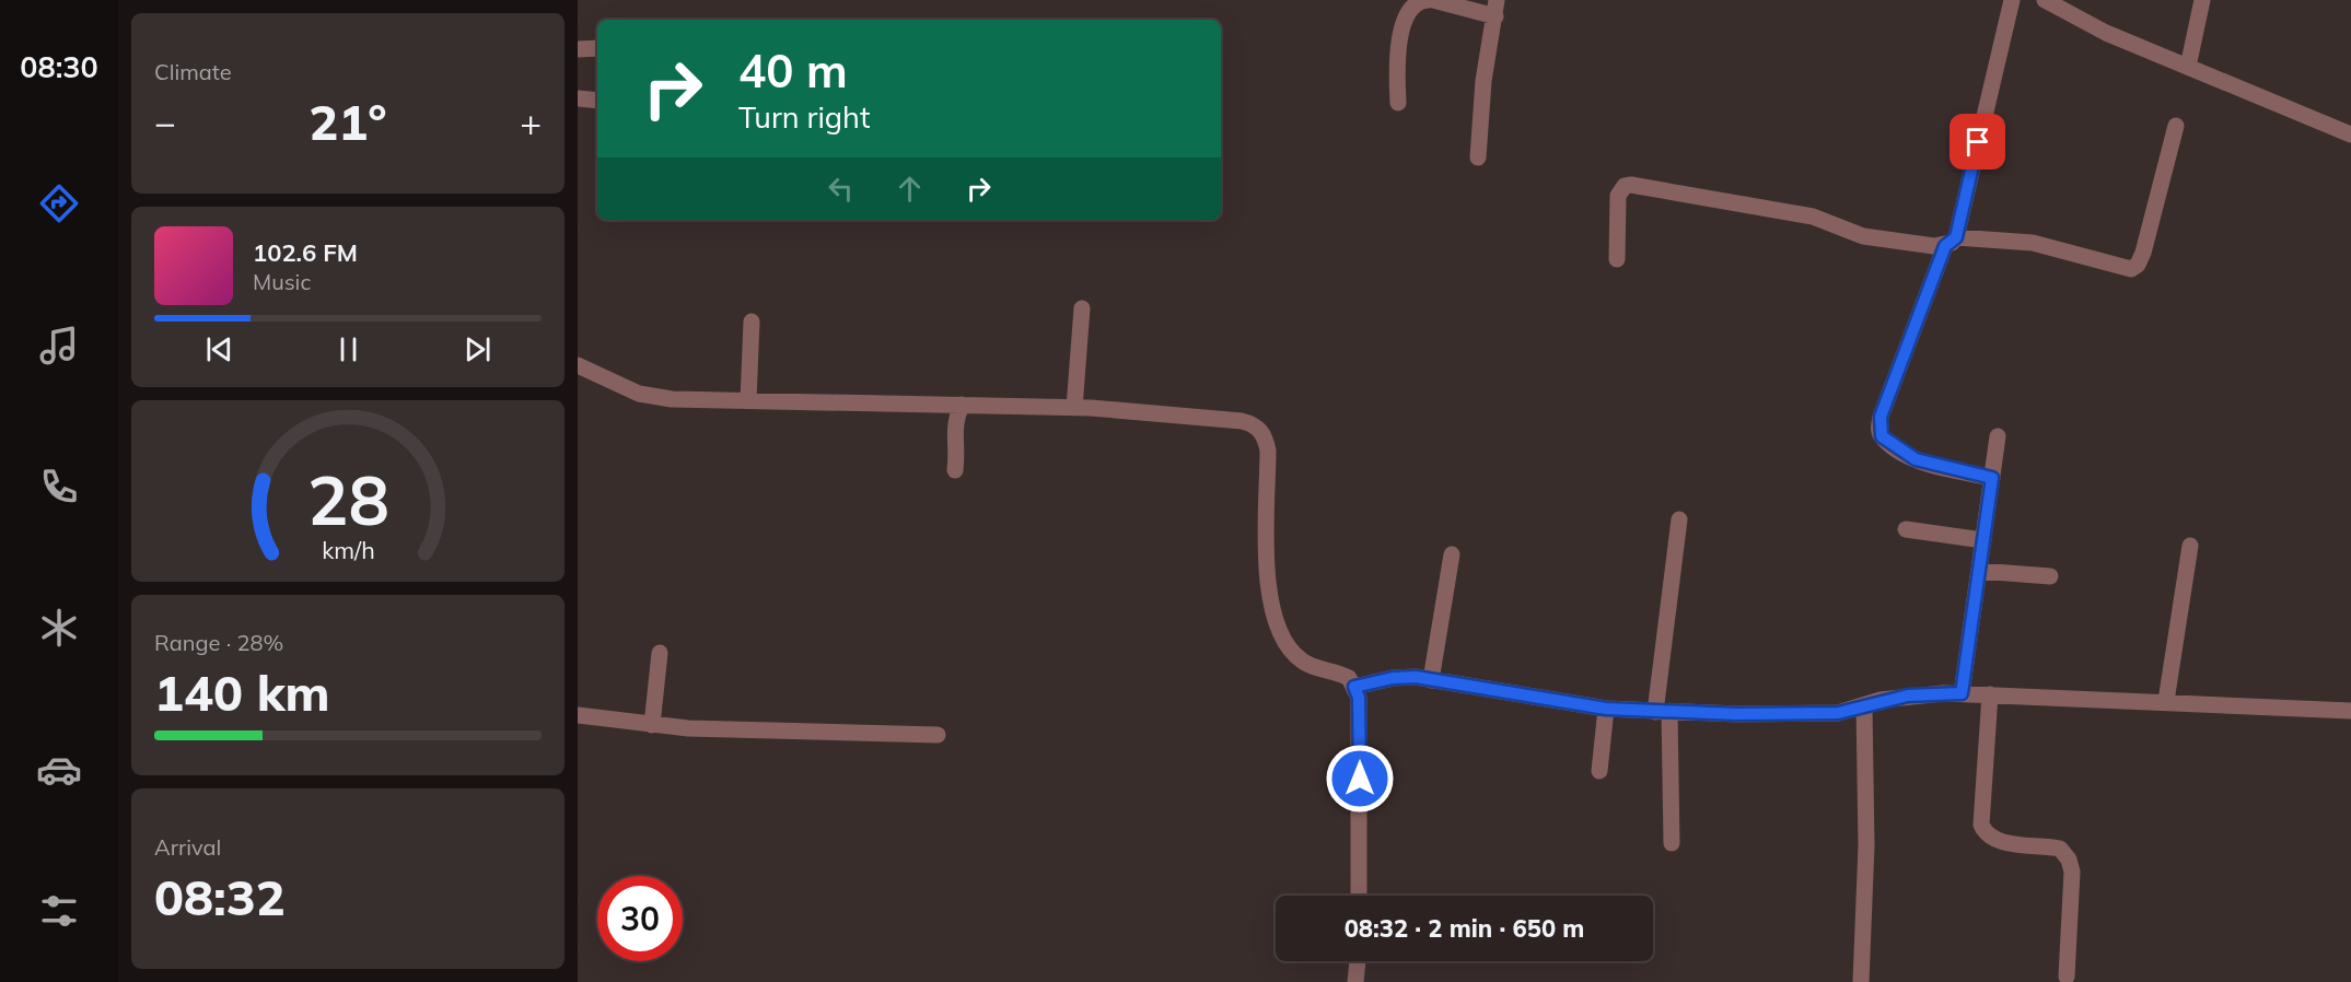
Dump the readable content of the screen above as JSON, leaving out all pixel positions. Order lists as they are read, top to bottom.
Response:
{
  "page": {
    "tabs": "08:30",
    "tile": [
      "Climate",
      ["Range · 28%", "140 km"],
      ["Arrival", "08:32"]
    ],
    "turn": ["40 m", "Turn right"],
    "heat": ["−", "21°", "+"],
    "song": ["102.6 FM", "Music"],
    "limit": "30",
    "trip": "08:32 · 2 min · 650 m",
    "gauge": ["28", "km/h"]
  }
}
